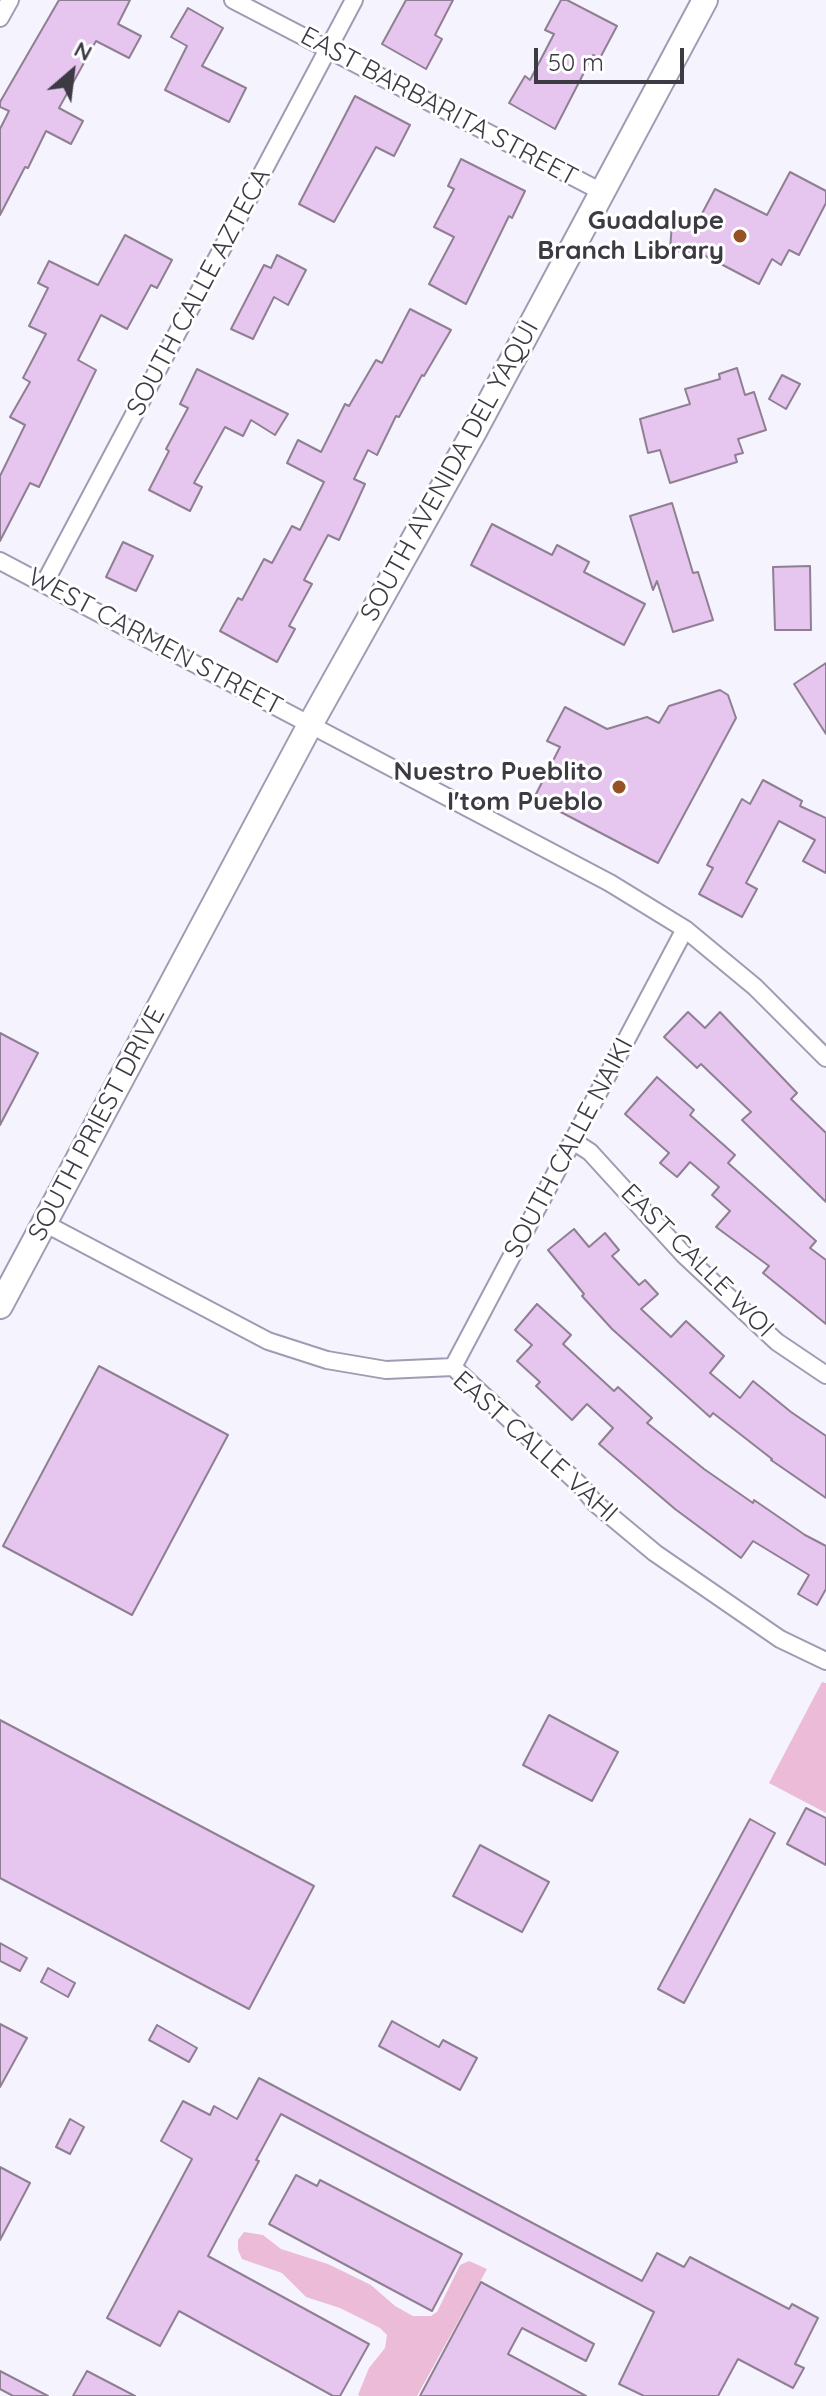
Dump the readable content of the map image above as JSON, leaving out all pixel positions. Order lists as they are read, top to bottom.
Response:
{
  "streets": {
    "street": [
      "EAST BARBARITA STREET",
      "SOUTH CALLE AZTECA",
      "SOUTH AVENIDA DEL YAQUI",
      "WEST CARMEN STREET",
      "SOUTH PRIEST DRIVE",
      "SOUTH CALLE NAIKI",
      "EAST CALLE WOI",
      "EAST CALLE VAHI"
    ]
  },
  "crossings": [
    ["EAST BARBARITA STREET", "SOUTH CALLE AZTECA"],
    ["EAST BARBARITA STREET", "SOUTH AVENIDA DEL YAQUI"],
    ["SOUTH CALLE AZTECA", "WEST CARMEN STREET"],
    ["SOUTH AVENIDA DEL YAQUI", "WEST CARMEN STREET"],
    ["SOUTH AVENIDA DEL YAQUI", "SOUTH PRIEST DRIVE"],
    ["WEST CARMEN STREET", "SOUTH CALLE NAIKI"],
    ["SOUTH PRIEST DRIVE", "EAST CALLE VAHI"],
    ["SOUTH CALLE NAIKI", "EAST CALLE WOI"],
    ["SOUTH CALLE NAIKI", "EAST CALLE VAHI"]
  ],
  "places": ["Guadalupe Branch Library", "Nuestro Pueblito I'tom Pueblo"],
  "scale_bar": "50 m",
  "north": "top right"
}
